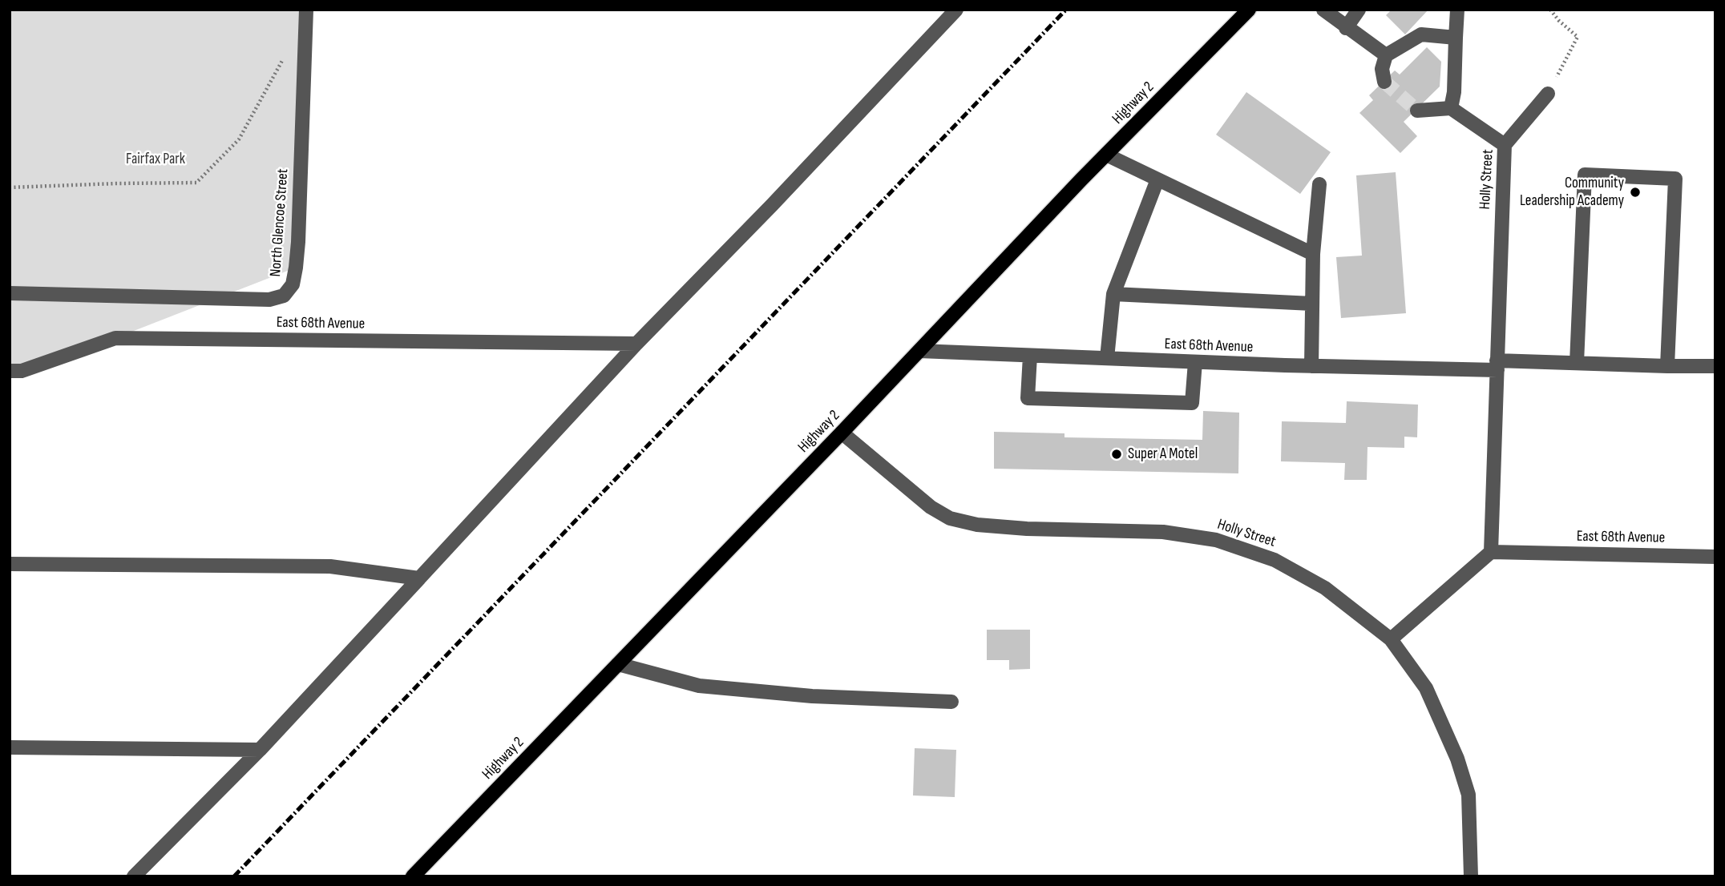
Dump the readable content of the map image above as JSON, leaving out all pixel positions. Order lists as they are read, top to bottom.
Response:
{
  "streets": {
    "main road": ["Highway 2"],
    "street": ["Holly Street", "North Glencoe Street", "East 68th Avenue"]
  },
  "crossings": [
    ["Highway 2", "Holly Street"],
    ["Highway 2", "East 68th Avenue"],
    ["Holly Street", "East 68th Avenue"]
  ],
  "parks": ["Fairfax Park"],
  "places": ["Community Leadership Academy", "Super A Motel"]
}
